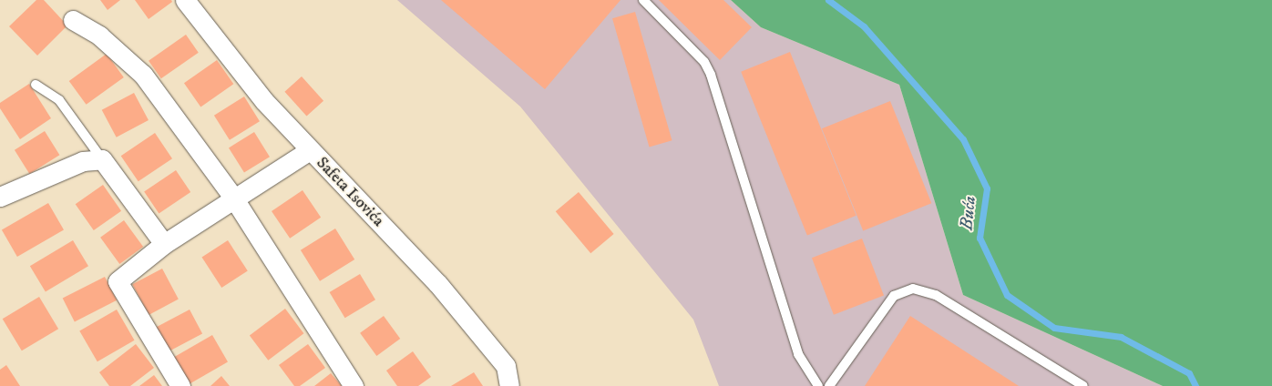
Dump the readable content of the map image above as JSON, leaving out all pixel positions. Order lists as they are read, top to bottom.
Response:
{
  "streets": {
    "street": ["Safeta Isovića"]
  },
  "water": ["Buća"]
}
